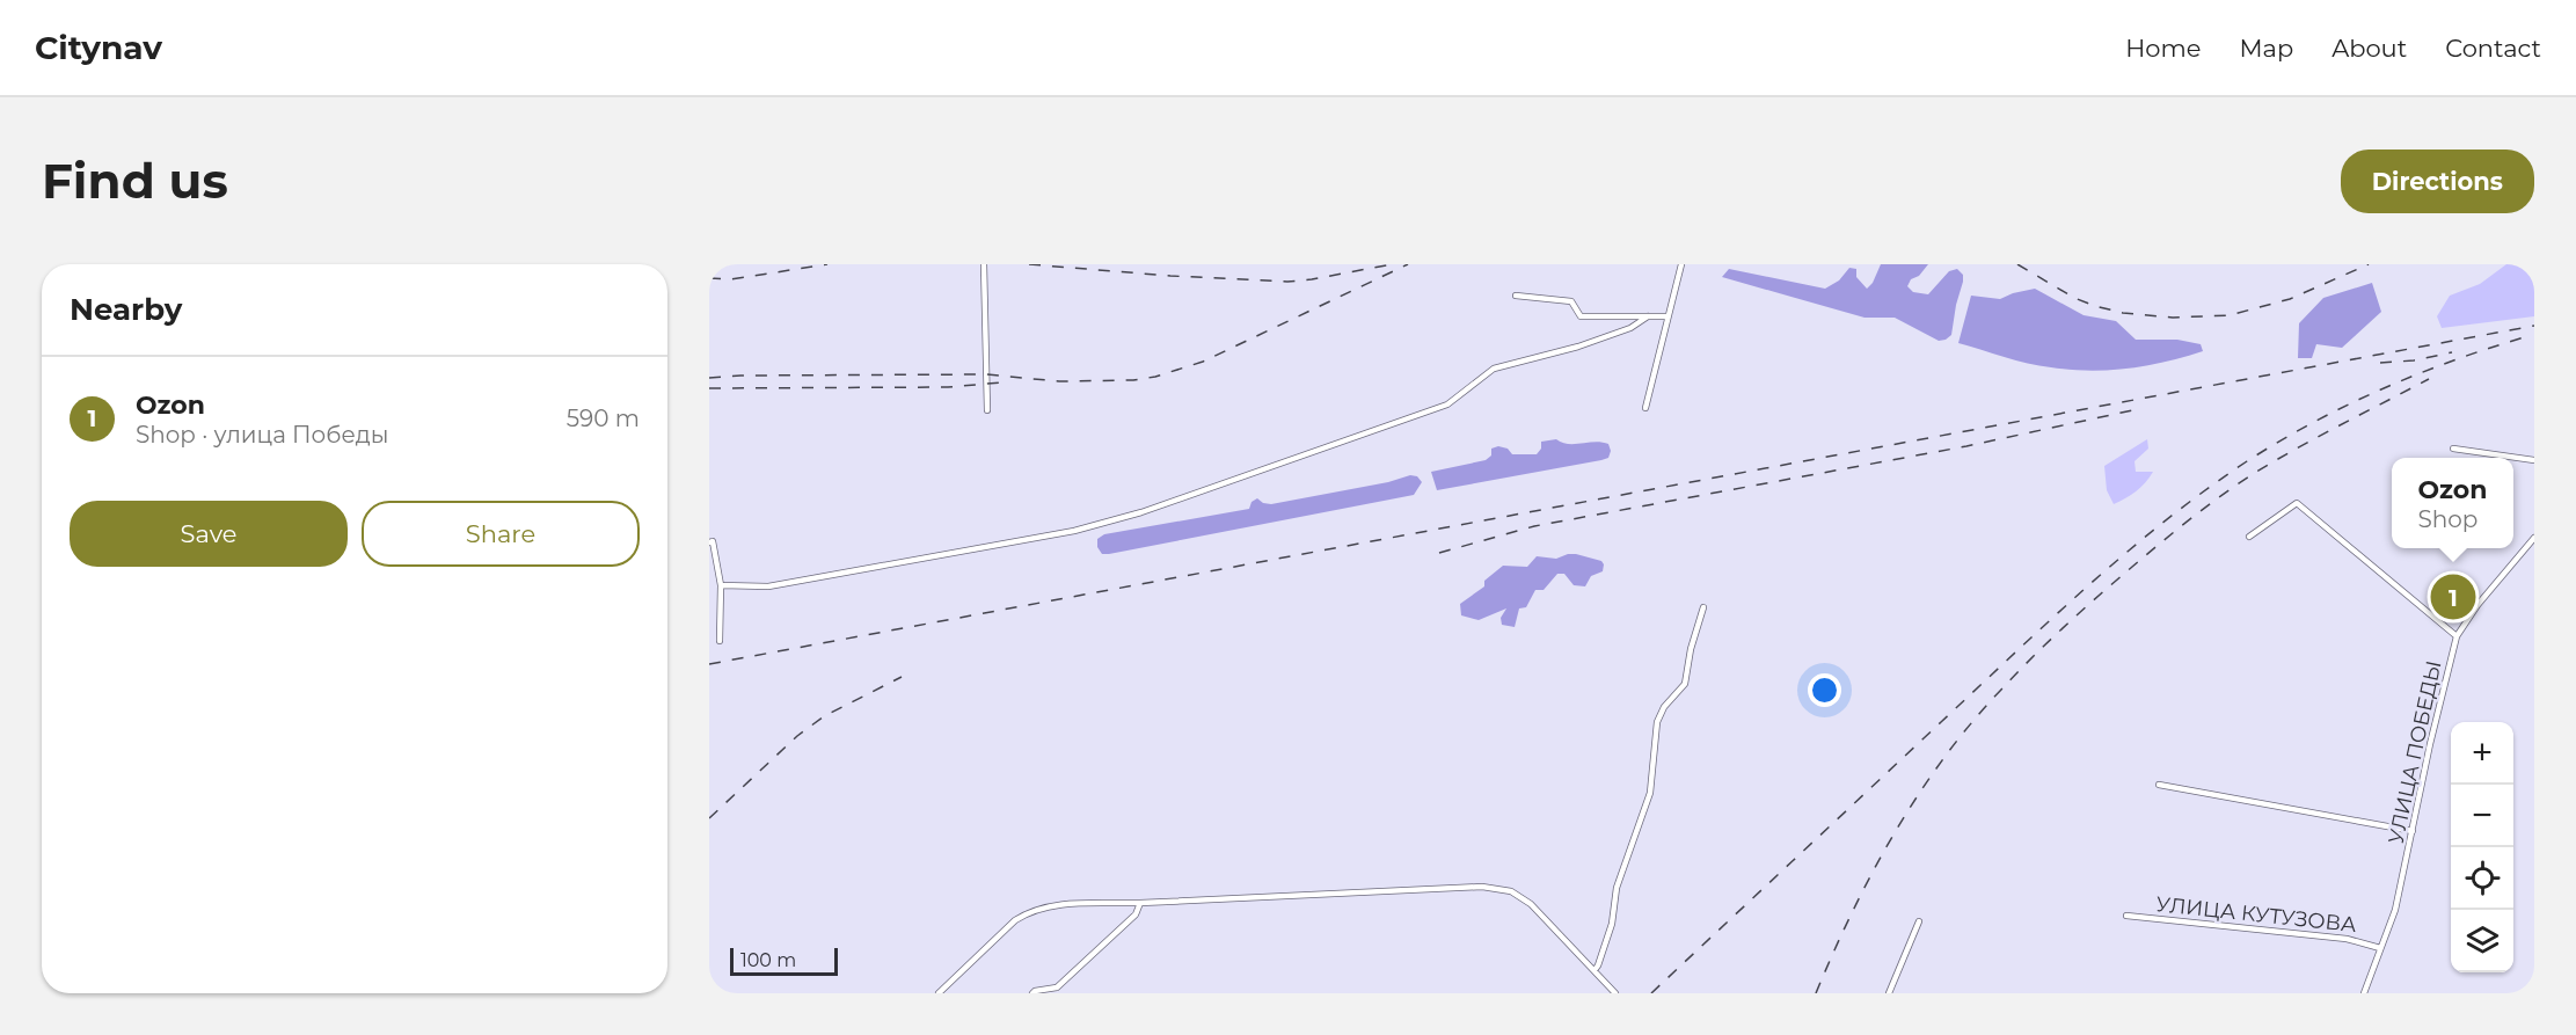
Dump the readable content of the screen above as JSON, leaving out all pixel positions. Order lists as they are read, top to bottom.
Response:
{
  "streets": {
    "street": ["УЛИЦА ПОБЕДЫ", "УЛИЦА КУТУЗОВА"]
  },
  "crossings": [
    ["УЛИЦА ПОБЕДЫ", "УЛИЦА КУТУЗОВА"]
  ],
  "scale_bar": "100 m",
  "page": {
    "header": "Citynav",
    "nav": [
      "Home",
      "Map",
      "About",
      "Contact"
    ],
    "buttons": [
      "Directions",
      ["Save", "Share"]
    ],
    "title": "Find us",
    "heading": "Nearby",
    "list": [
      {
        "mark": "1",
        "name": "Ozon",
        "note": "Shop · улица Победы",
        "value": "590 m"
      }
    ],
    "popup": ["Ozon", "Shop"],
    "pins": "1",
    "map_buttons": ["+", "−"],
    "scale": "100 m"
  }
}
